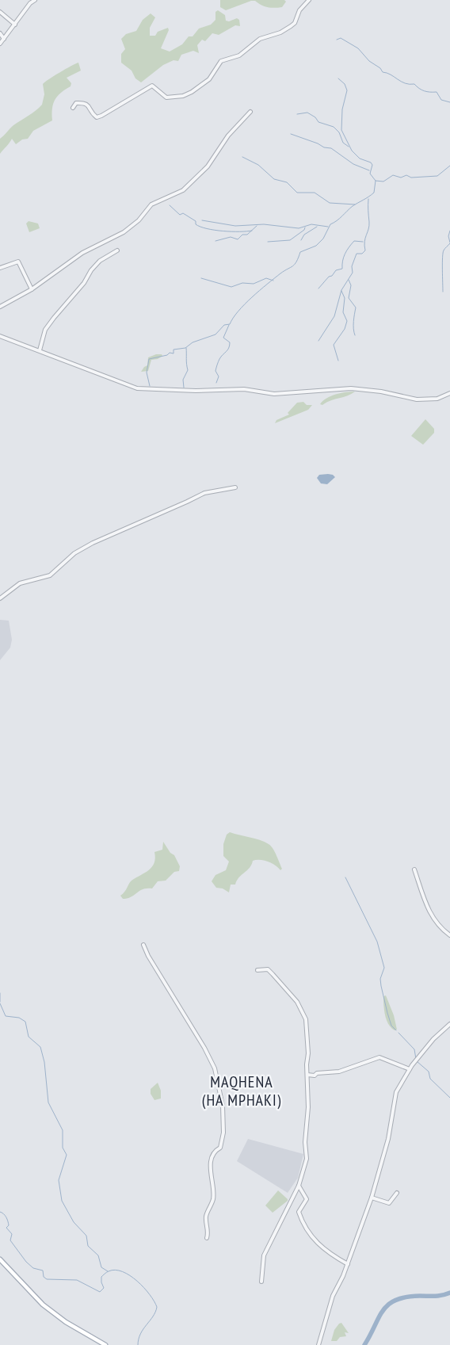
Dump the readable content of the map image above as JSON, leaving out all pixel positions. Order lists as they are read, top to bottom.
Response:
{
  "districts": ["MAQHENA (HA MPHAKI)"]
}
